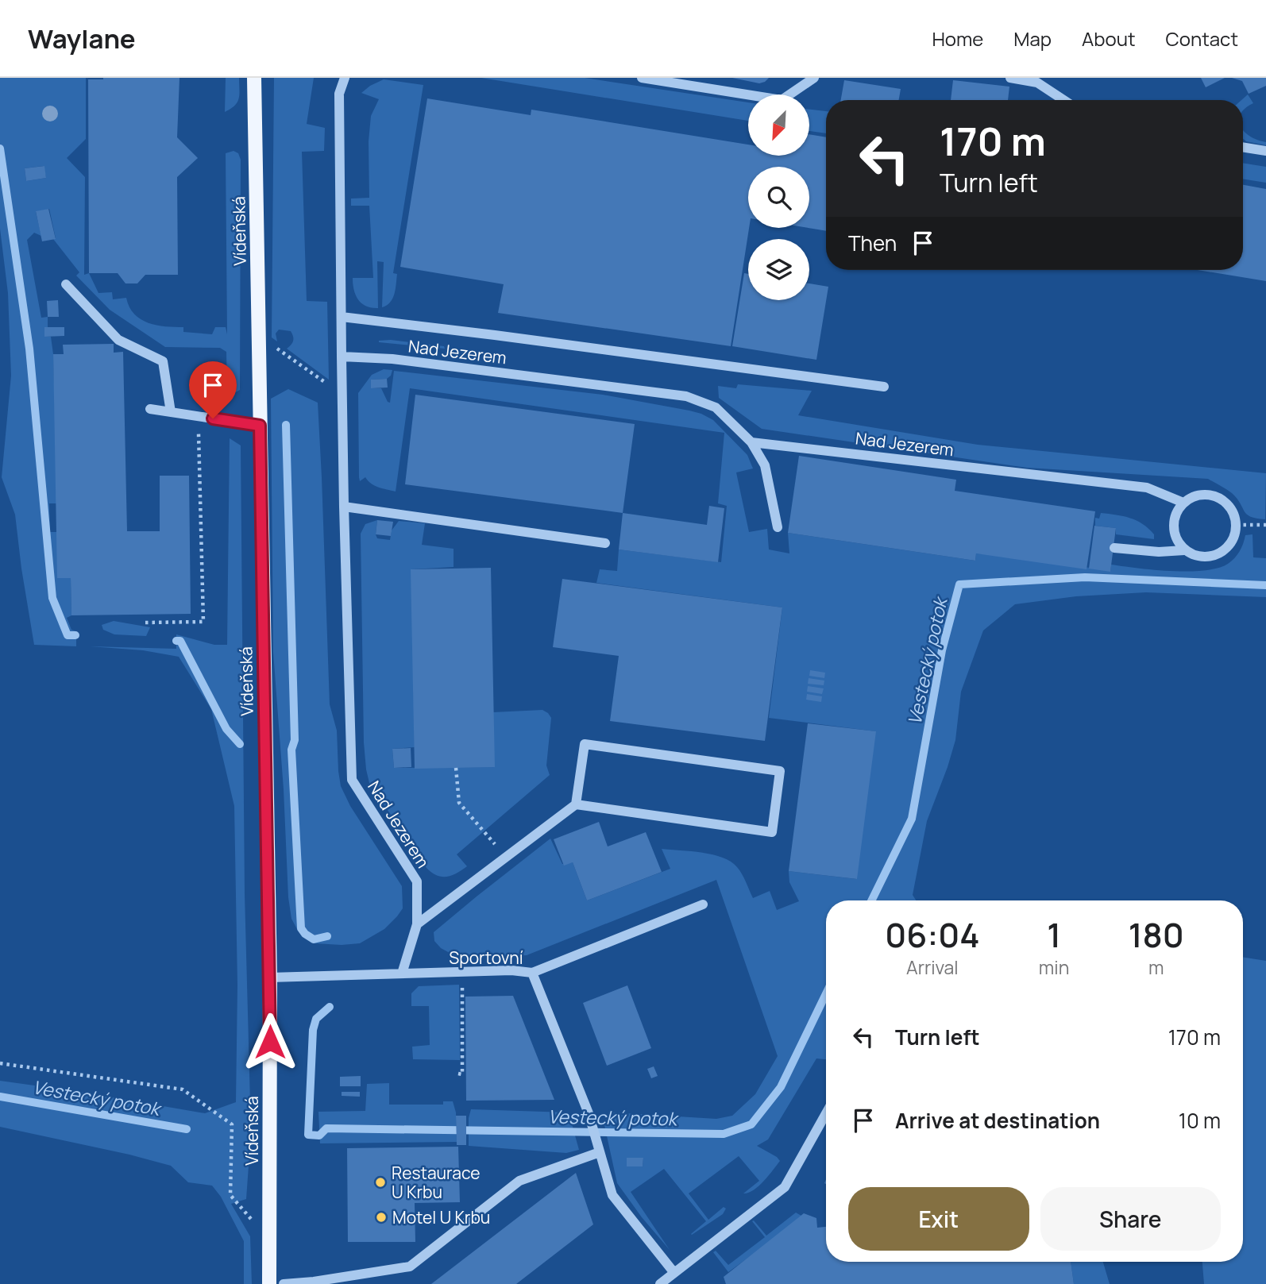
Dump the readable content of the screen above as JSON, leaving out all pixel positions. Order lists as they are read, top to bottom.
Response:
{
  "streets": {
    "main road": ["Vídeňská"],
    "street": ["Nad Jezerem", "Sportovní"]
  },
  "crossings": [
    ["Vídeňská", "Sportovní"],
    ["Nad Jezerem", "Sportovní"]
  ],
  "water": ["Vestecký potok"],
  "places": ["Restaurace U Krbu", "Motel U Krbu"],
  "north": "bottom left",
  "page": {
    "header": "Waylane",
    "nav": [
      "Home",
      "Map",
      "About",
      "Contact"
    ],
    "turn": ["170 m", "Turn left"],
    "then": "Then",
    "eta": [
      "06:04",
      "Arrival",
      "1",
      "min",
      "180",
      "m"
    ],
    "list": [
      {
        "name": "Turn left",
        "value": "170 m"
      },
      {
        "name": "Arrive at destination",
        "value": "10 m"
      }
    ],
    "buttons": ["Exit", "Share"]
  }
}
